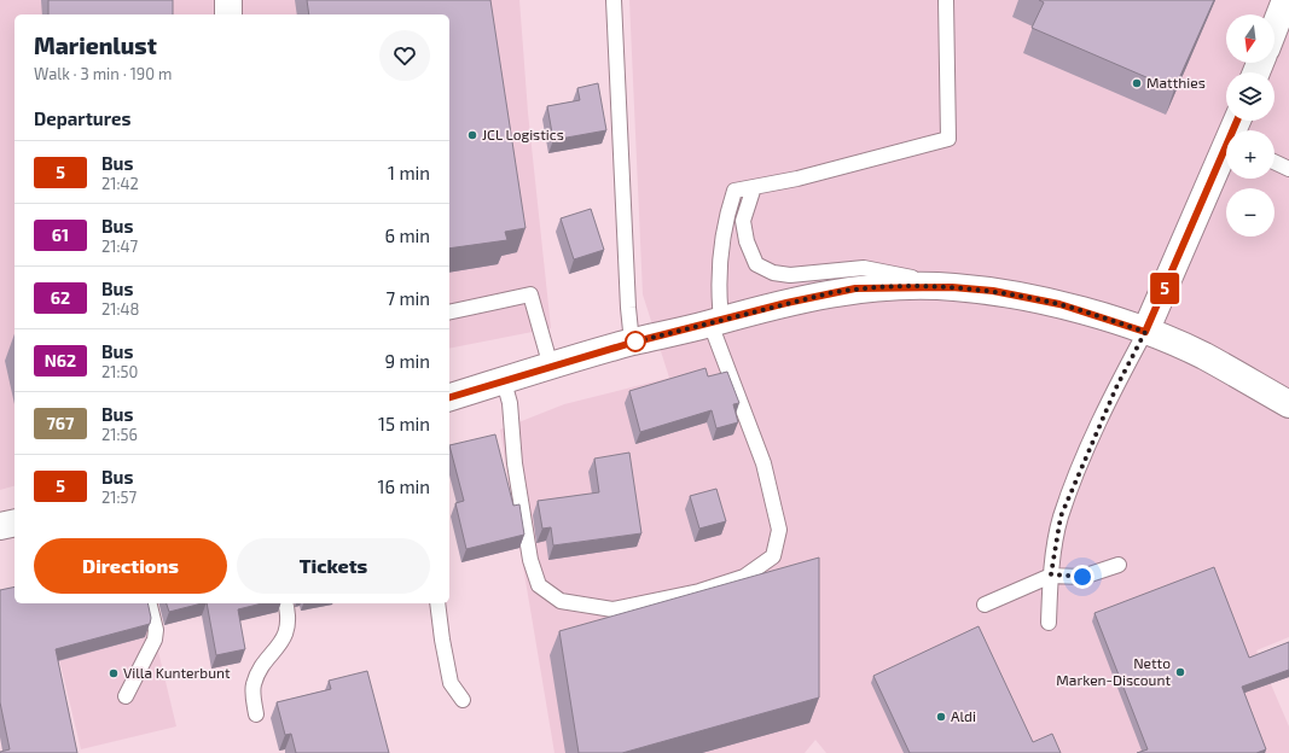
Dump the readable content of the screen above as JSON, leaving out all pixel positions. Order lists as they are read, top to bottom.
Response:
{
  "places": [
    "Matthies",
    "JCL Logistics",
    "Netto Marken-Discount",
    "Villa Kunterbunt",
    "Aldi"
  ],
  "lines": ["bus line 5"],
  "north": "bottom",
  "page": {
    "on_map": "5",
    "map_buttons": ["+", "−"],
    "heading": [
      ["Marienlust", "Walk · 3 min · 190 m"],
      "Departures"
    ],
    "list": [
      {
        "mark": "5",
        "name": "Bus",
        "note": "21:42",
        "value": "1 min"
      },
      {
        "mark": "61",
        "name": "Bus",
        "note": "21:47",
        "value": "6 min"
      },
      {
        "mark": "62",
        "name": "Bus",
        "note": "21:48",
        "value": "7 min"
      },
      {
        "mark": "N62",
        "name": "Bus",
        "note": "21:50",
        "value": "9 min"
      },
      {
        "mark": "767",
        "name": "Bus",
        "note": "21:56",
        "value": "15 min"
      },
      {
        "mark": "5",
        "name": "Bus",
        "note": "21:57",
        "value": "16 min"
      }
    ],
    "buttons": ["Directions", "Tickets"]
  }
}
